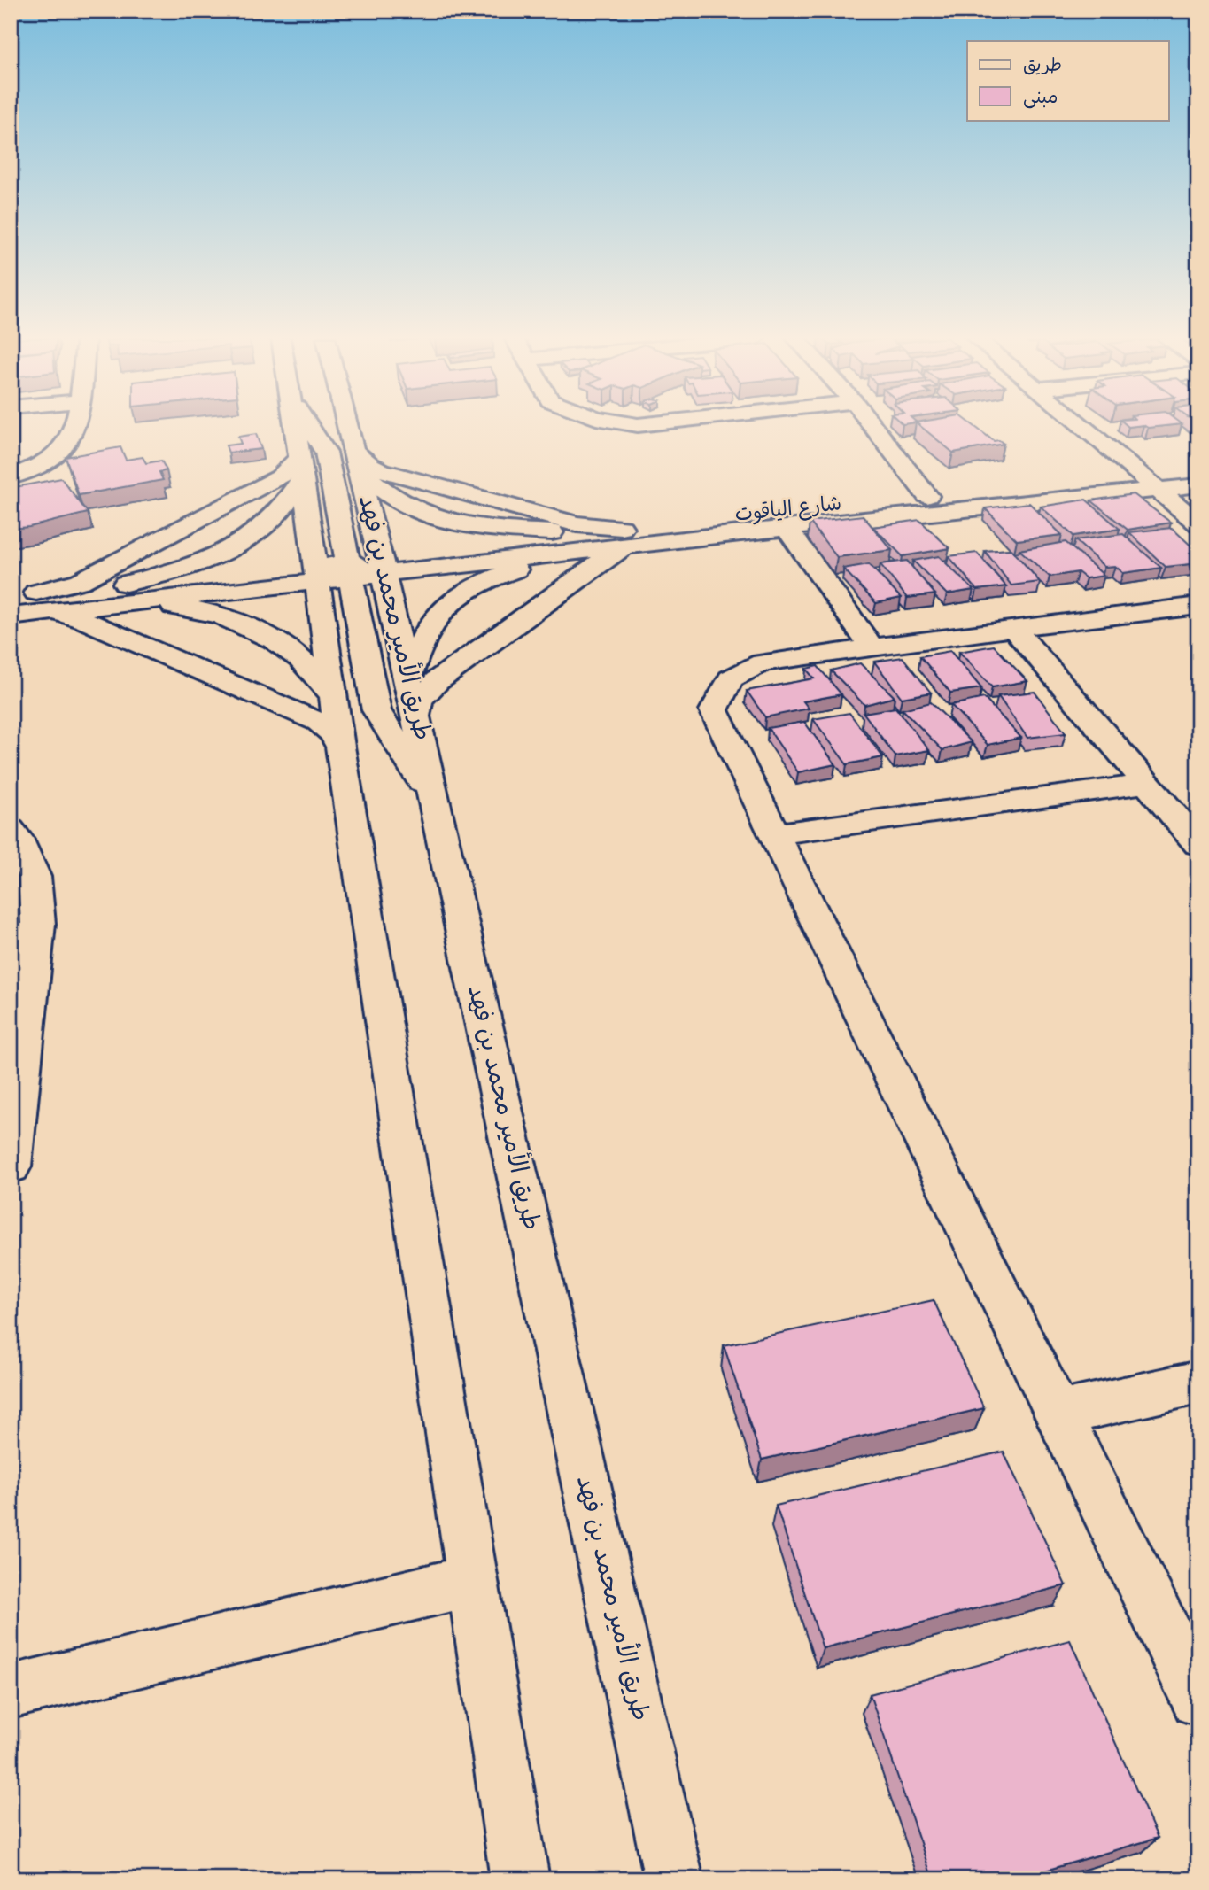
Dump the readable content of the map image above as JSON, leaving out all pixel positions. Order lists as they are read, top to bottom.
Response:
{
  "streets": {
    "street": ["شارع الياقوت", "طريق الأمير محمد بن فهد"]
  },
  "crossings": [
    ["شارع الياقوت", "طريق الأمير محمد بن فهد"]
  ],
  "legend": ["طريق", "مبنى"]
}
